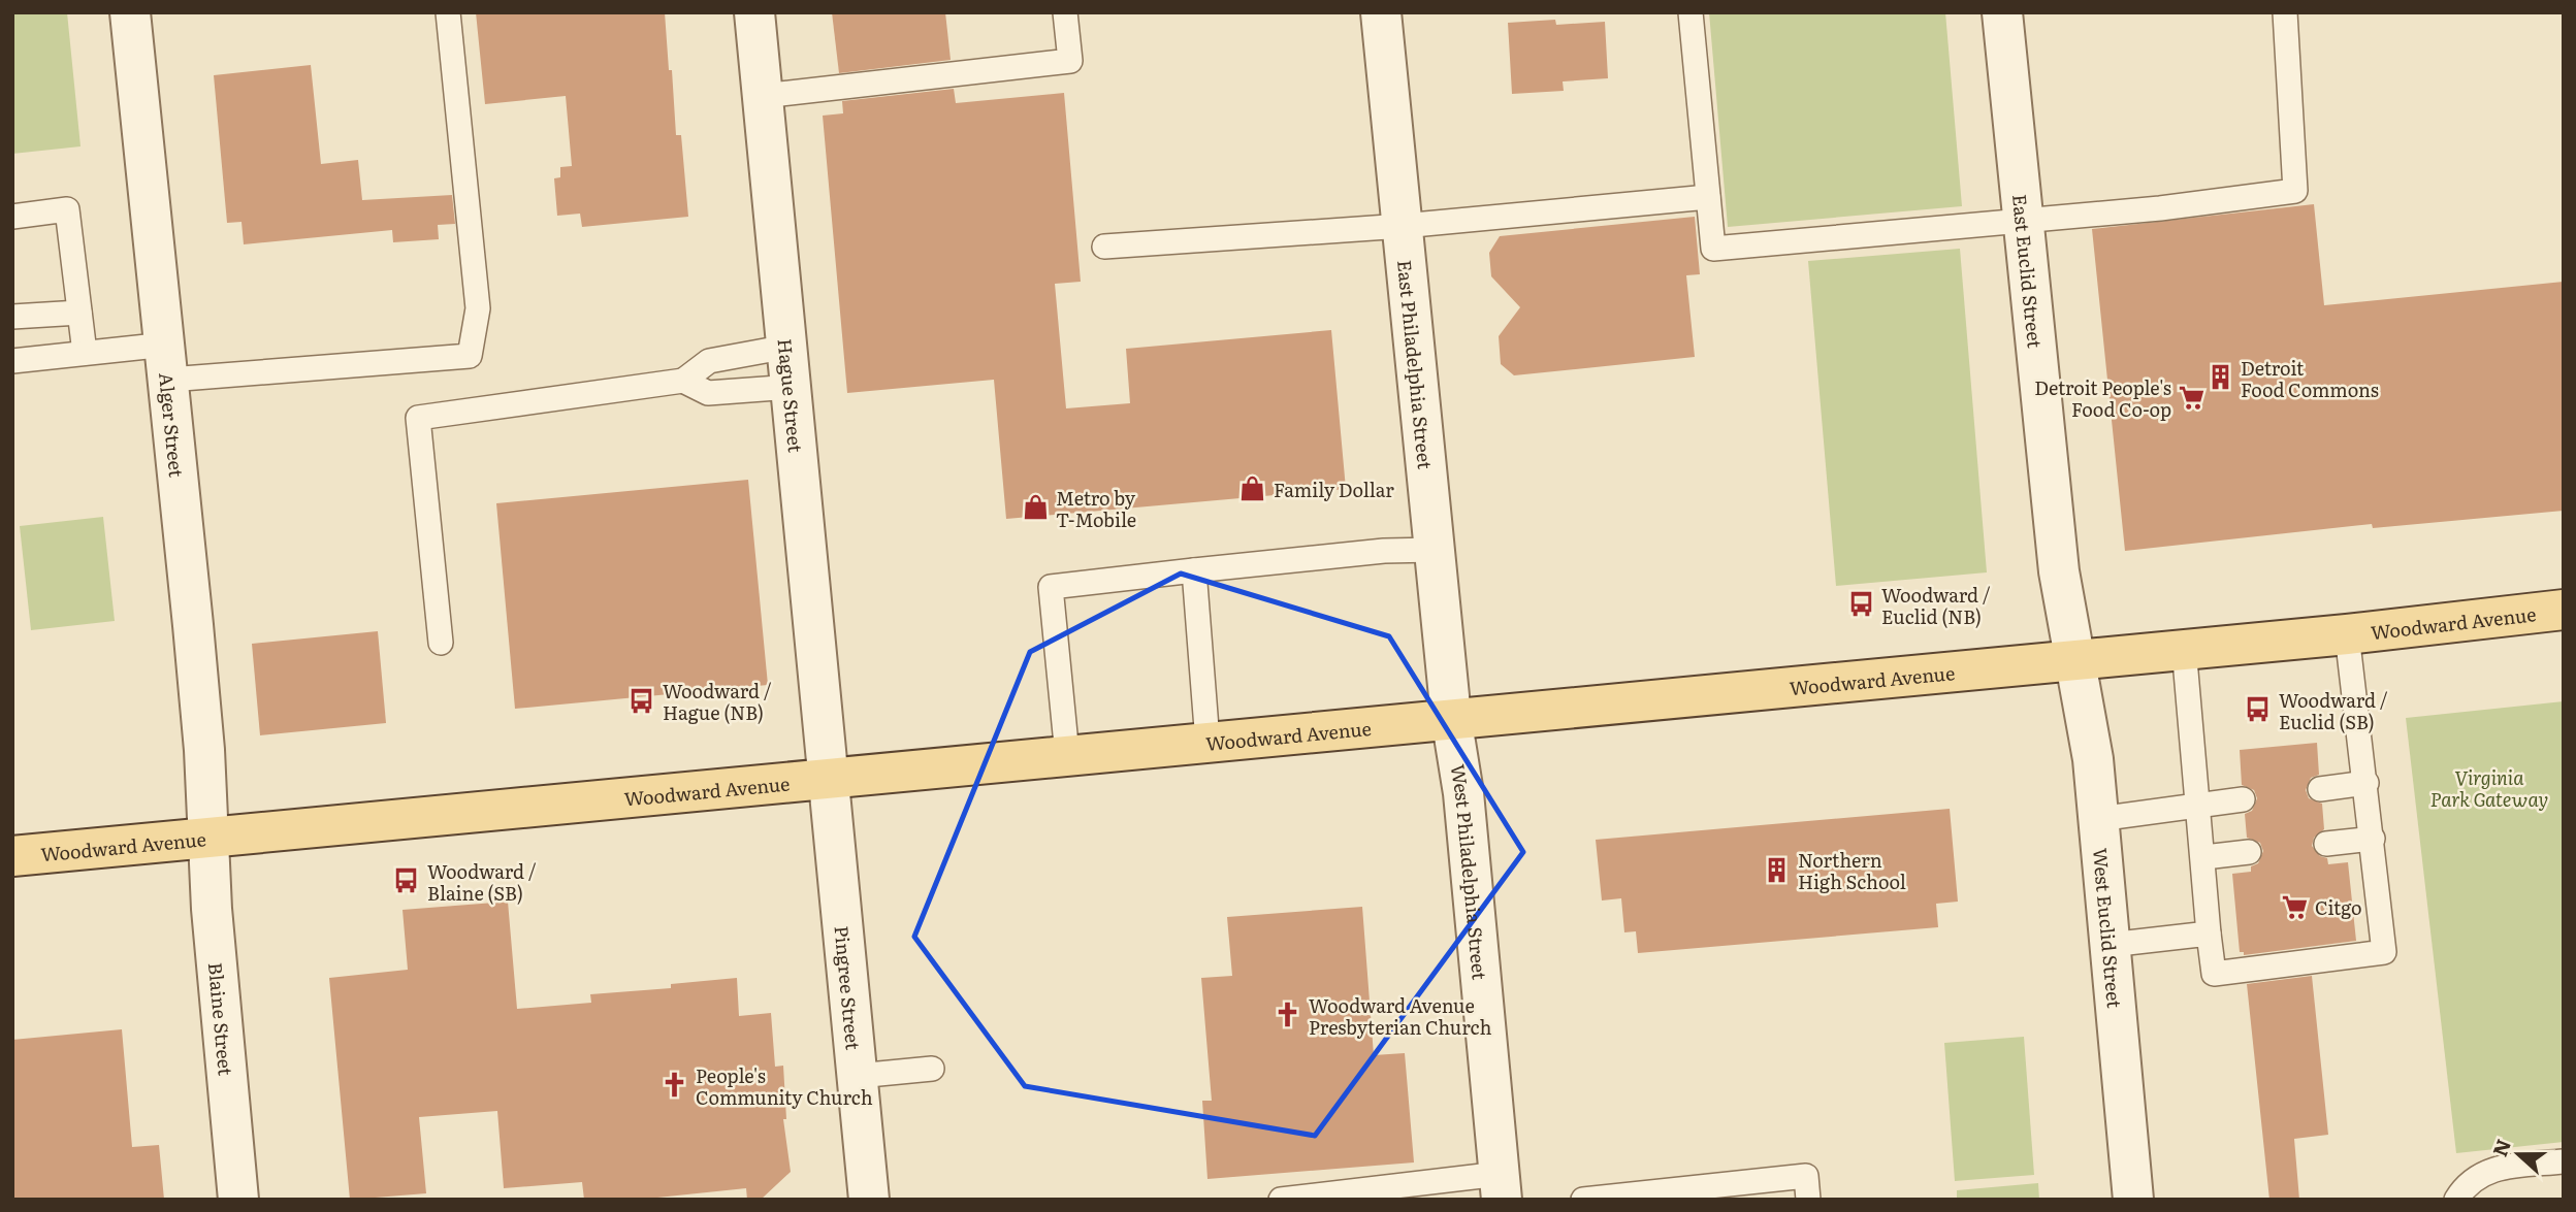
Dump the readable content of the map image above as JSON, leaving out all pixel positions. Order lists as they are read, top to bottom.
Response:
{
  "streets": {
    "main road": ["Woodward Avenue"],
    "street": [
      "East Euclid Street",
      "East Philadelphia Street",
      "Hague Street",
      "Alger Street",
      "West Philadelphia Street",
      "West Euclid Street",
      "Pingree Street",
      "Blaine Street"
    ]
  },
  "crossings": [
    ["East Euclid Street", "Woodward Avenue"],
    ["East Euclid Street", "West Euclid Street"],
    ["East Philadelphia Street", "Woodward Avenue"],
    ["East Philadelphia Street", "West Philadelphia Street"],
    ["Hague Street", "Woodward Avenue"],
    ["Hague Street", "Pingree Street"],
    ["Alger Street", "Woodward Avenue"],
    ["Alger Street", "Blaine Street"],
    ["Woodward Avenue", "West Philadelphia Street"],
    ["Woodward Avenue", "West Euclid Street"],
    ["Woodward Avenue", "Pingree Street"],
    ["Woodward Avenue", "Blaine Street"]
  ],
  "parks": ["Virginia Park Gateway"],
  "places": {
    "building": ["Detroit Food Commons", "Northern High School"],
    "supermarket": ["Detroit People's Food Co-op", "Citgo"],
    "shop": ["Family Dollar", "Metro by T-Mobile"],
    "bus stop": [
      "Woodward / Euclid (NB)",
      "Woodward / Hague (NB)",
      "Woodward / Euclid (SB)",
      "Woodward / Blaine (SB)"
    ],
    "church": ["Woodward Avenue Presbyterian Church", "People's Community Church"]
  },
  "north": "left"
}
